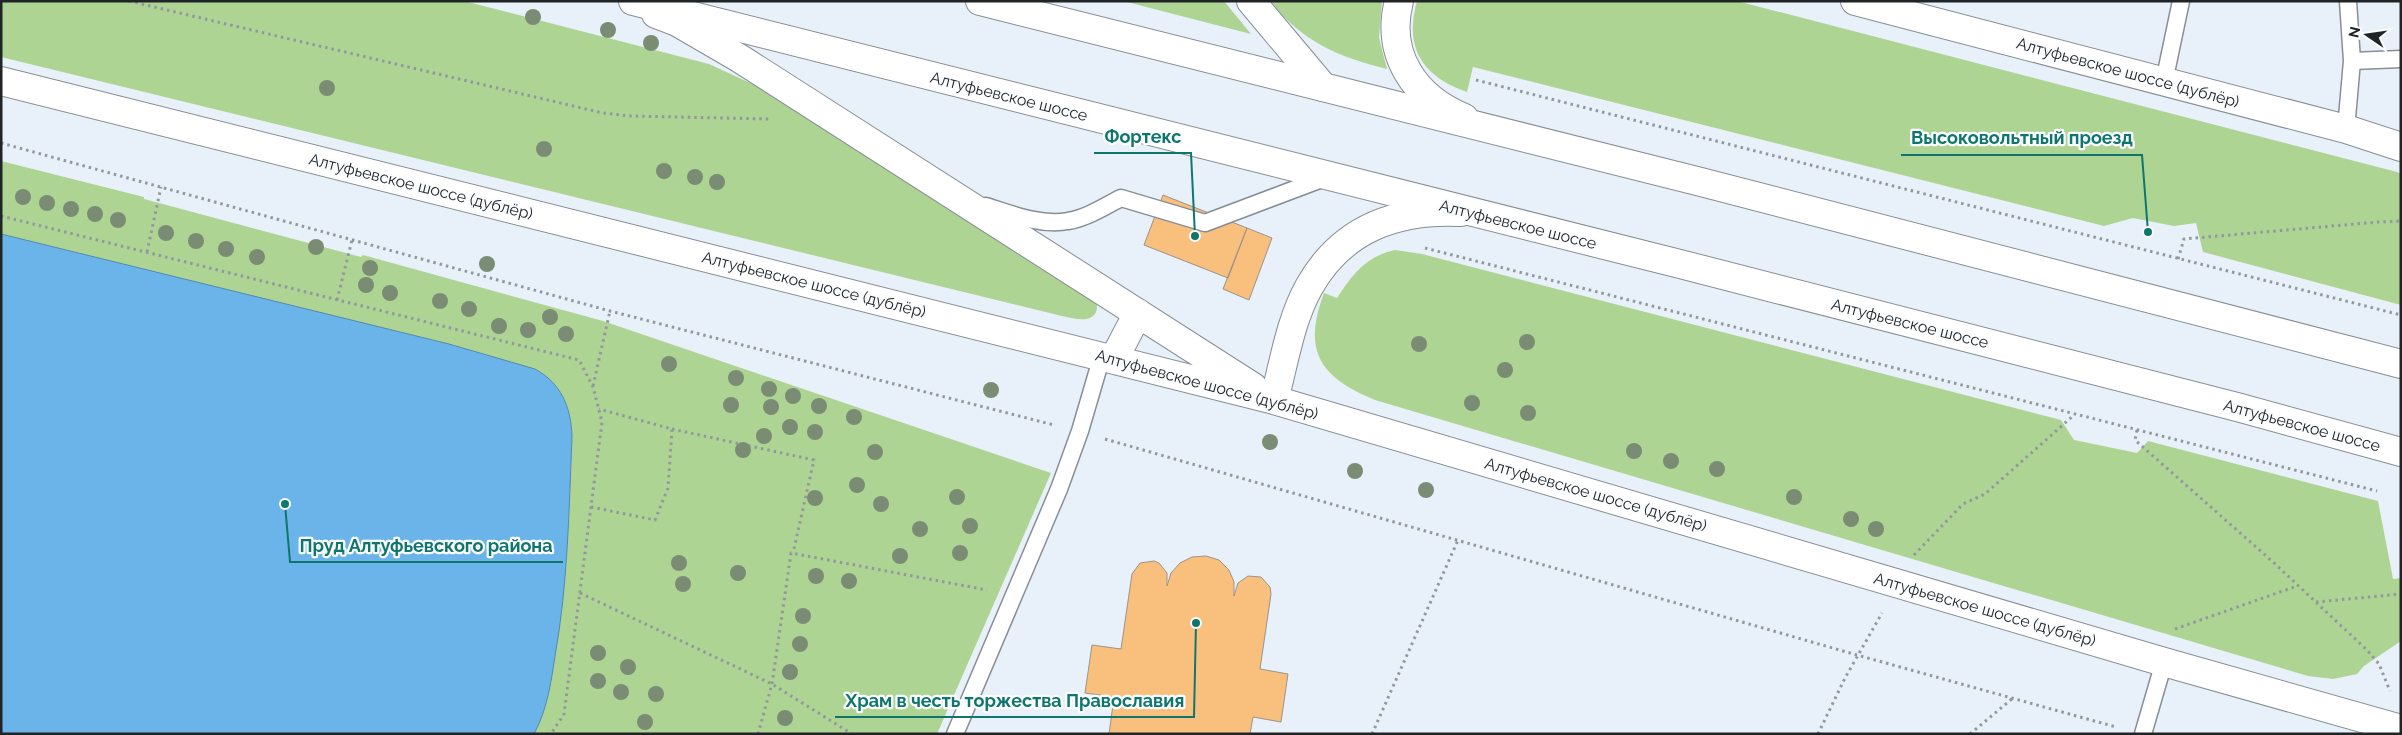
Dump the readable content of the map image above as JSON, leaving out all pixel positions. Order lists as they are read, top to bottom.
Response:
{
  "streets": {
    "street": ["Алтуфьевское шоссе (дублёр)", "Алтуфьевское шоссе"]
  },
  "places": [
    "Высоковольтный проезд",
    "Фортекс",
    "Пруд Алтуфьевского района",
    "Храм в честь торжества Православия"
  ],
  "north": "left"
}
